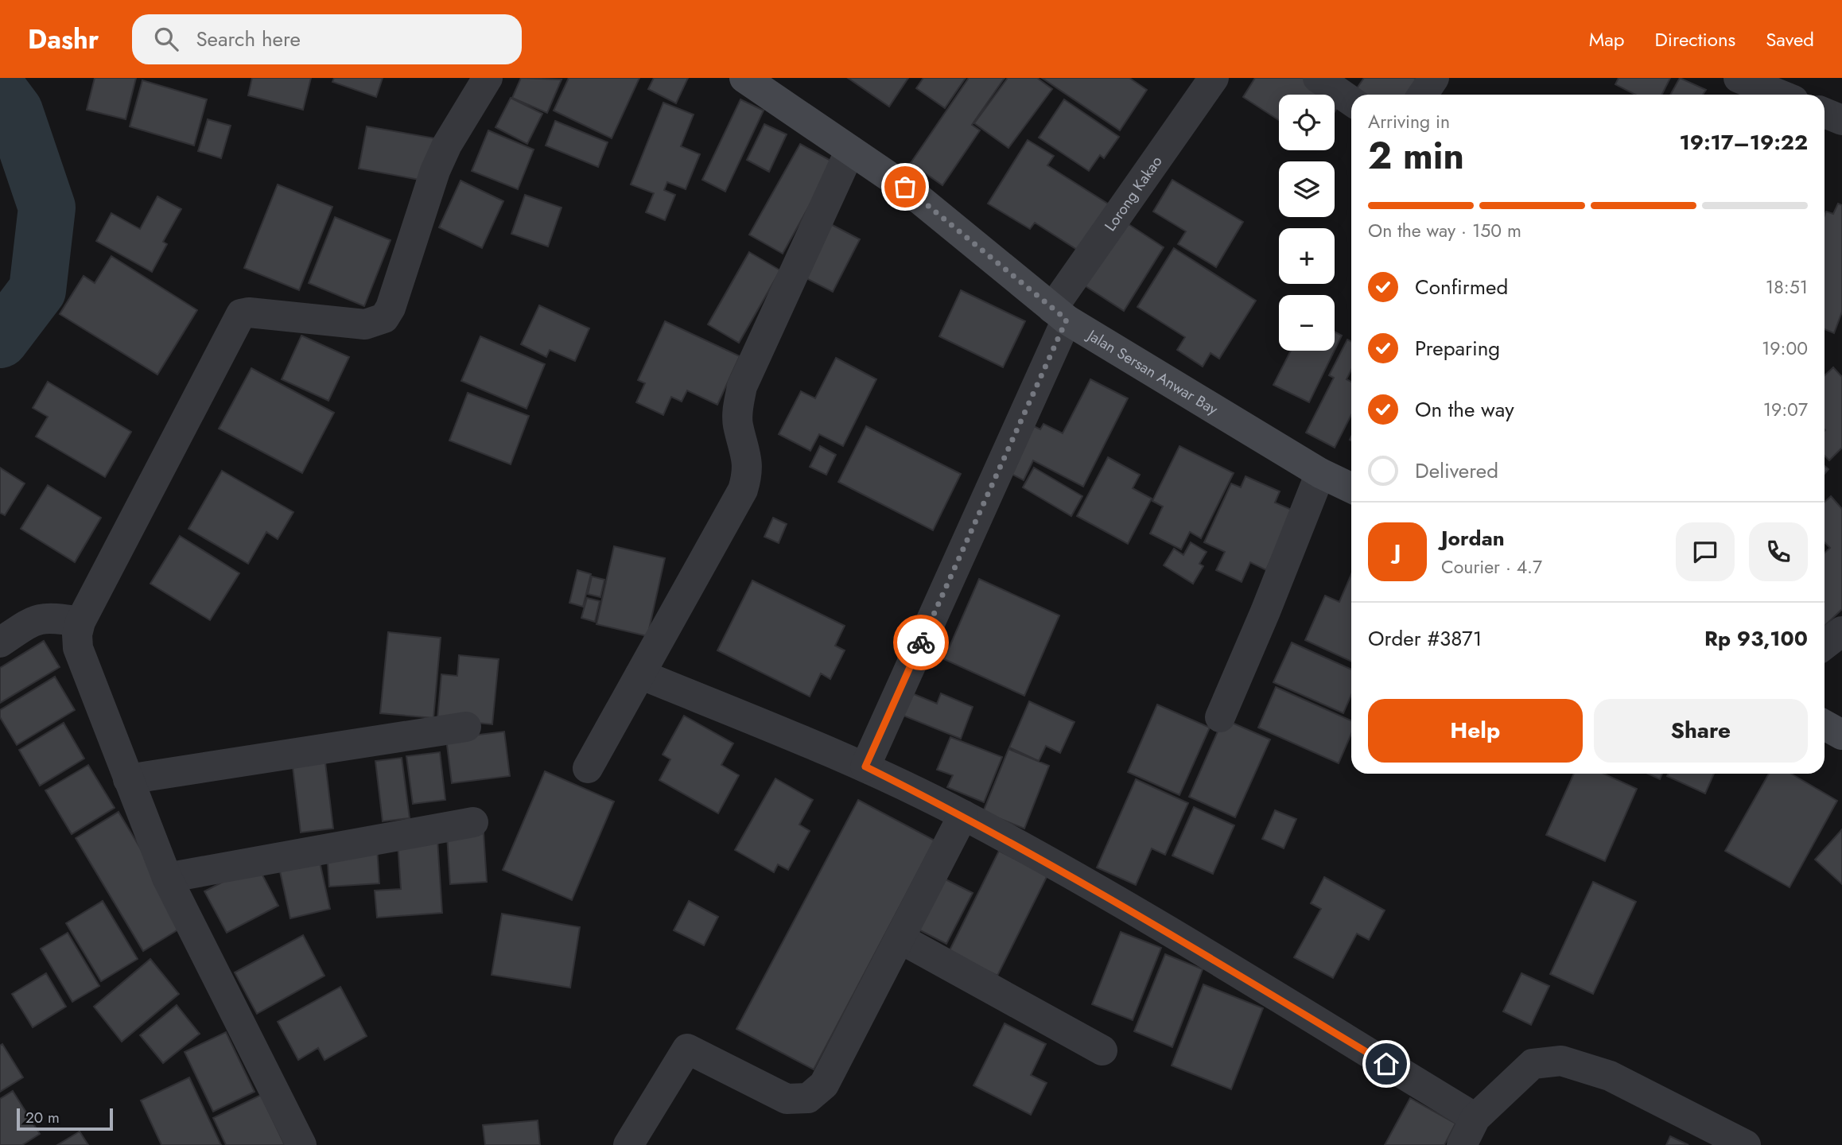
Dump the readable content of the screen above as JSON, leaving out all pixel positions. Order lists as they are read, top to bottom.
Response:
{
  "streets": {
    "main road": ["Jalan Sersan Anwar Bay"],
    "street": ["Lorong Kakao"]
  },
  "crossings": [
    ["Lorong Kakao", "Jalan Sersan Anwar Bay"]
  ],
  "scale_bar": "20 m",
  "page": {
    "header": "Dashr",
    "search": "Search here",
    "nav": ["Map", "Directions", "Saved"],
    "map_buttons": ["+", "−"],
    "heading": ["2 min", "Arriving in", "19:17–19:22"],
    "panel": [
      "Jordan",
      "Courier · 4.7",
      "Order #3871",
      "Rp 93,100"
    ],
    "bar": "On the way · 150 m",
    "list": [
      ["Confirmed", "18:51"],
      ["Preparing", "19:00"],
      ["On the way", "19:07"],
      "Delivered"
    ],
    "round": "J",
    "buttons": ["Help", "Share"],
    "scale": "20 m"
  }
}
